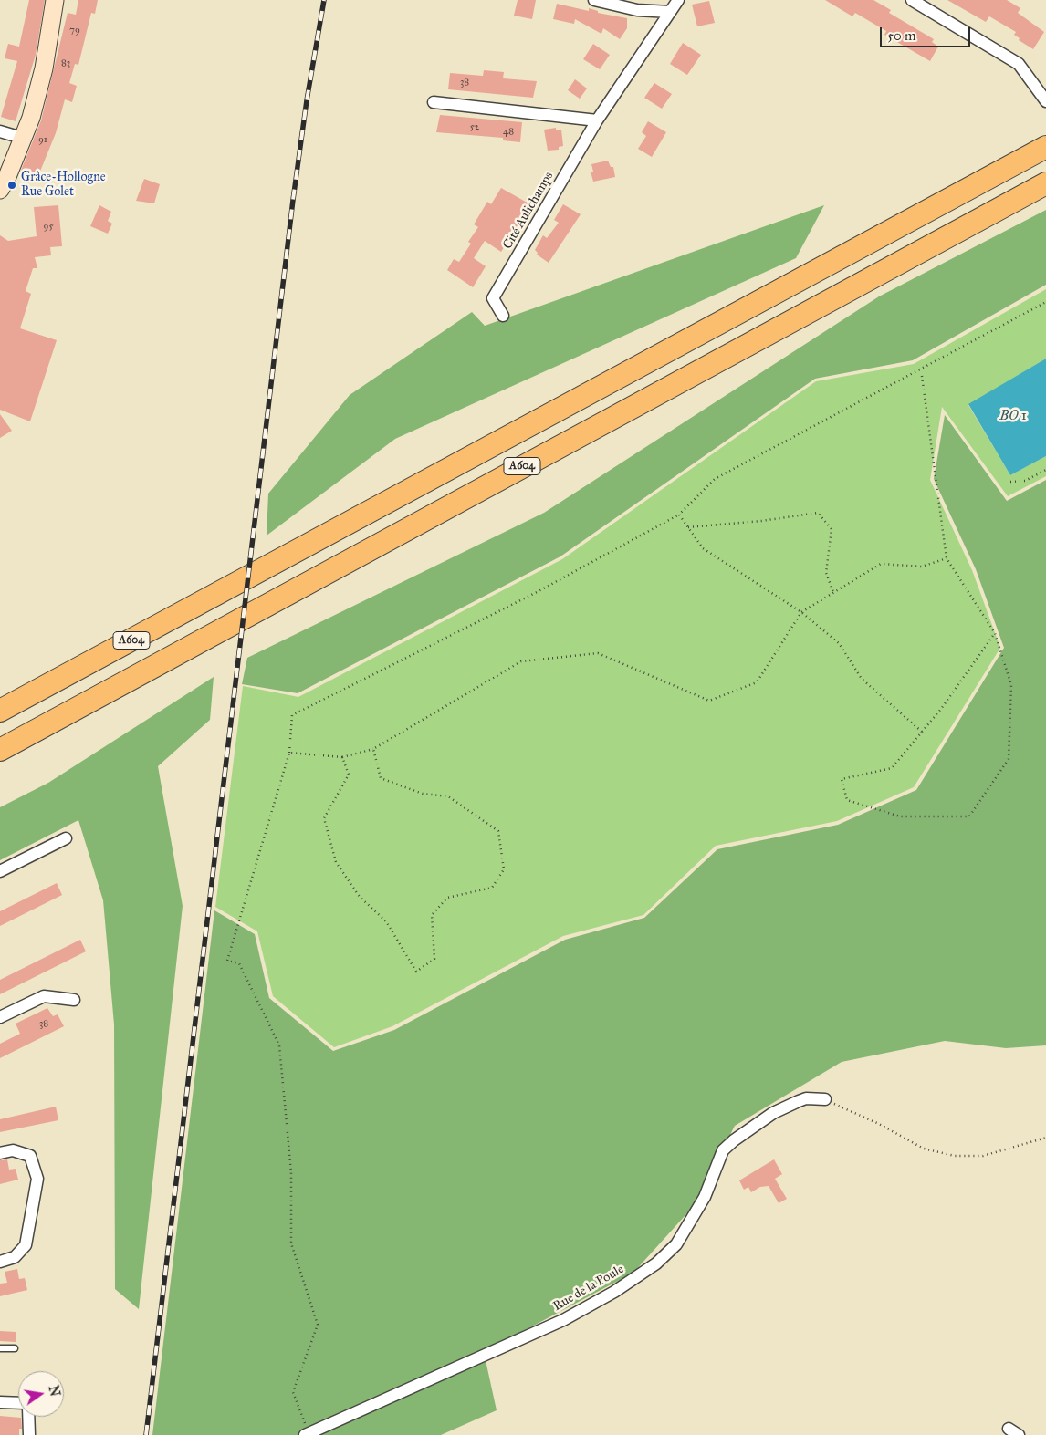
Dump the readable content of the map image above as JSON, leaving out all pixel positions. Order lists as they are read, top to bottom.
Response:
{
  "streets": {
    "highway": ["A604"],
    "street": ["Cité Aulichamps", "Rue de la Poule"]
  },
  "water": ["BO 1"],
  "places": ["Grâce-Hollogne Rue Golet"],
  "house_numbers": [
    "79",
    "83",
    "38",
    "52",
    "48",
    "91",
    "95",
    "38"
  ],
  "scale_bar": "50 m",
  "north": "right"
}
